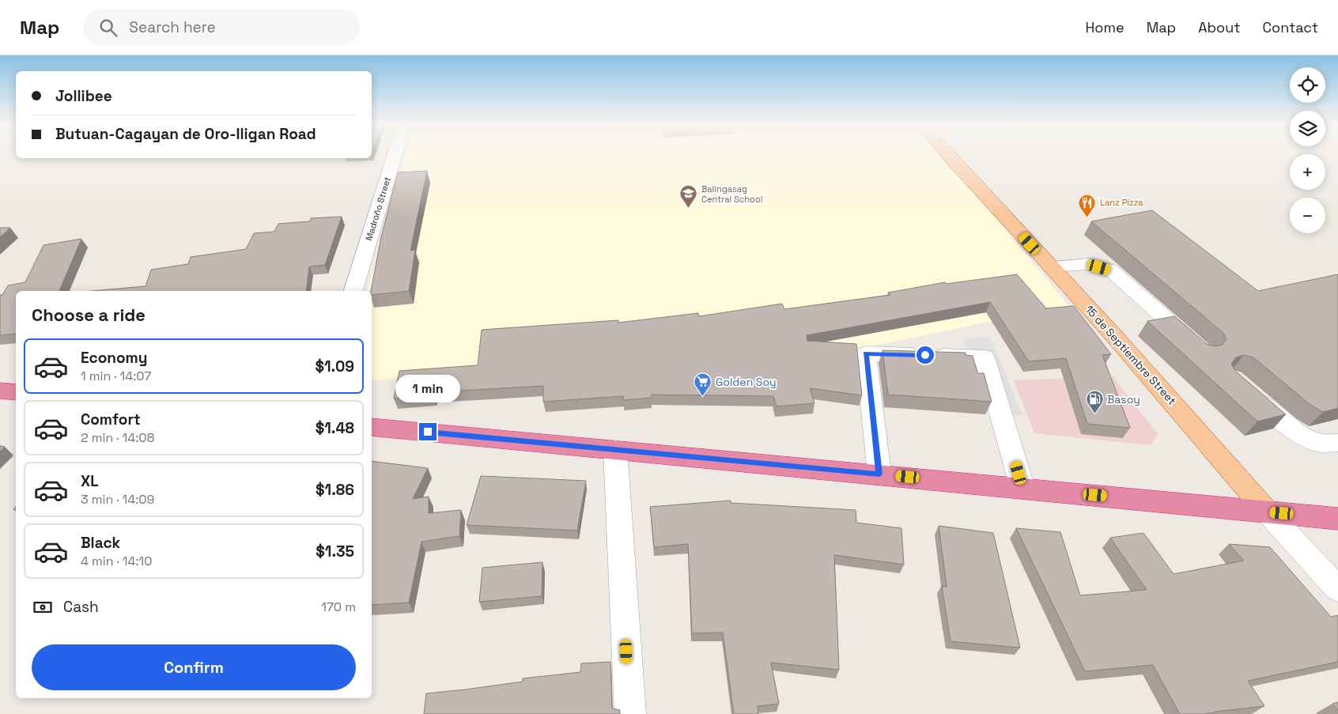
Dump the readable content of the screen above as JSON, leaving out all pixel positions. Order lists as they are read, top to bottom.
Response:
{
  "streets": {
    "main road": ["15 de Septiembre Street"],
    "street": ["Madroño Street"]
  },
  "places": {
    "school or university": ["Balingasag Central School"],
    "restaurant": ["Lanz Pizza"],
    "supermarket": ["Golden Soy"],
    "fuel station": ["Basoy"]
  },
  "page": {
    "header": "Map",
    "search": "Search here",
    "nav": [
      "Home",
      "Map",
      "About",
      "Contact"
    ],
    "map_buttons": ["+", "−"],
    "banner": ["Jollibee", "Butuan-Cagayan de Oro-Iligan Road"],
    "heading": "Choose a ride",
    "list": [
      {
        "name": "Economy",
        "note": "1 min · 14:07",
        "value": "$1.09"
      },
      {
        "name": "Comfort",
        "note": "2 min · 14:08",
        "value": "$1.48"
      },
      {
        "name": "XL",
        "note": "3 min · 14:09",
        "value": "$1.86"
      },
      {
        "name": "Black",
        "note": "4 min · 14:10",
        "value": "$1.35"
      }
    ],
    "bubble": "1 min",
    "pay": ["Cash", "170 m"],
    "buttons": "Confirm"
  }
}
